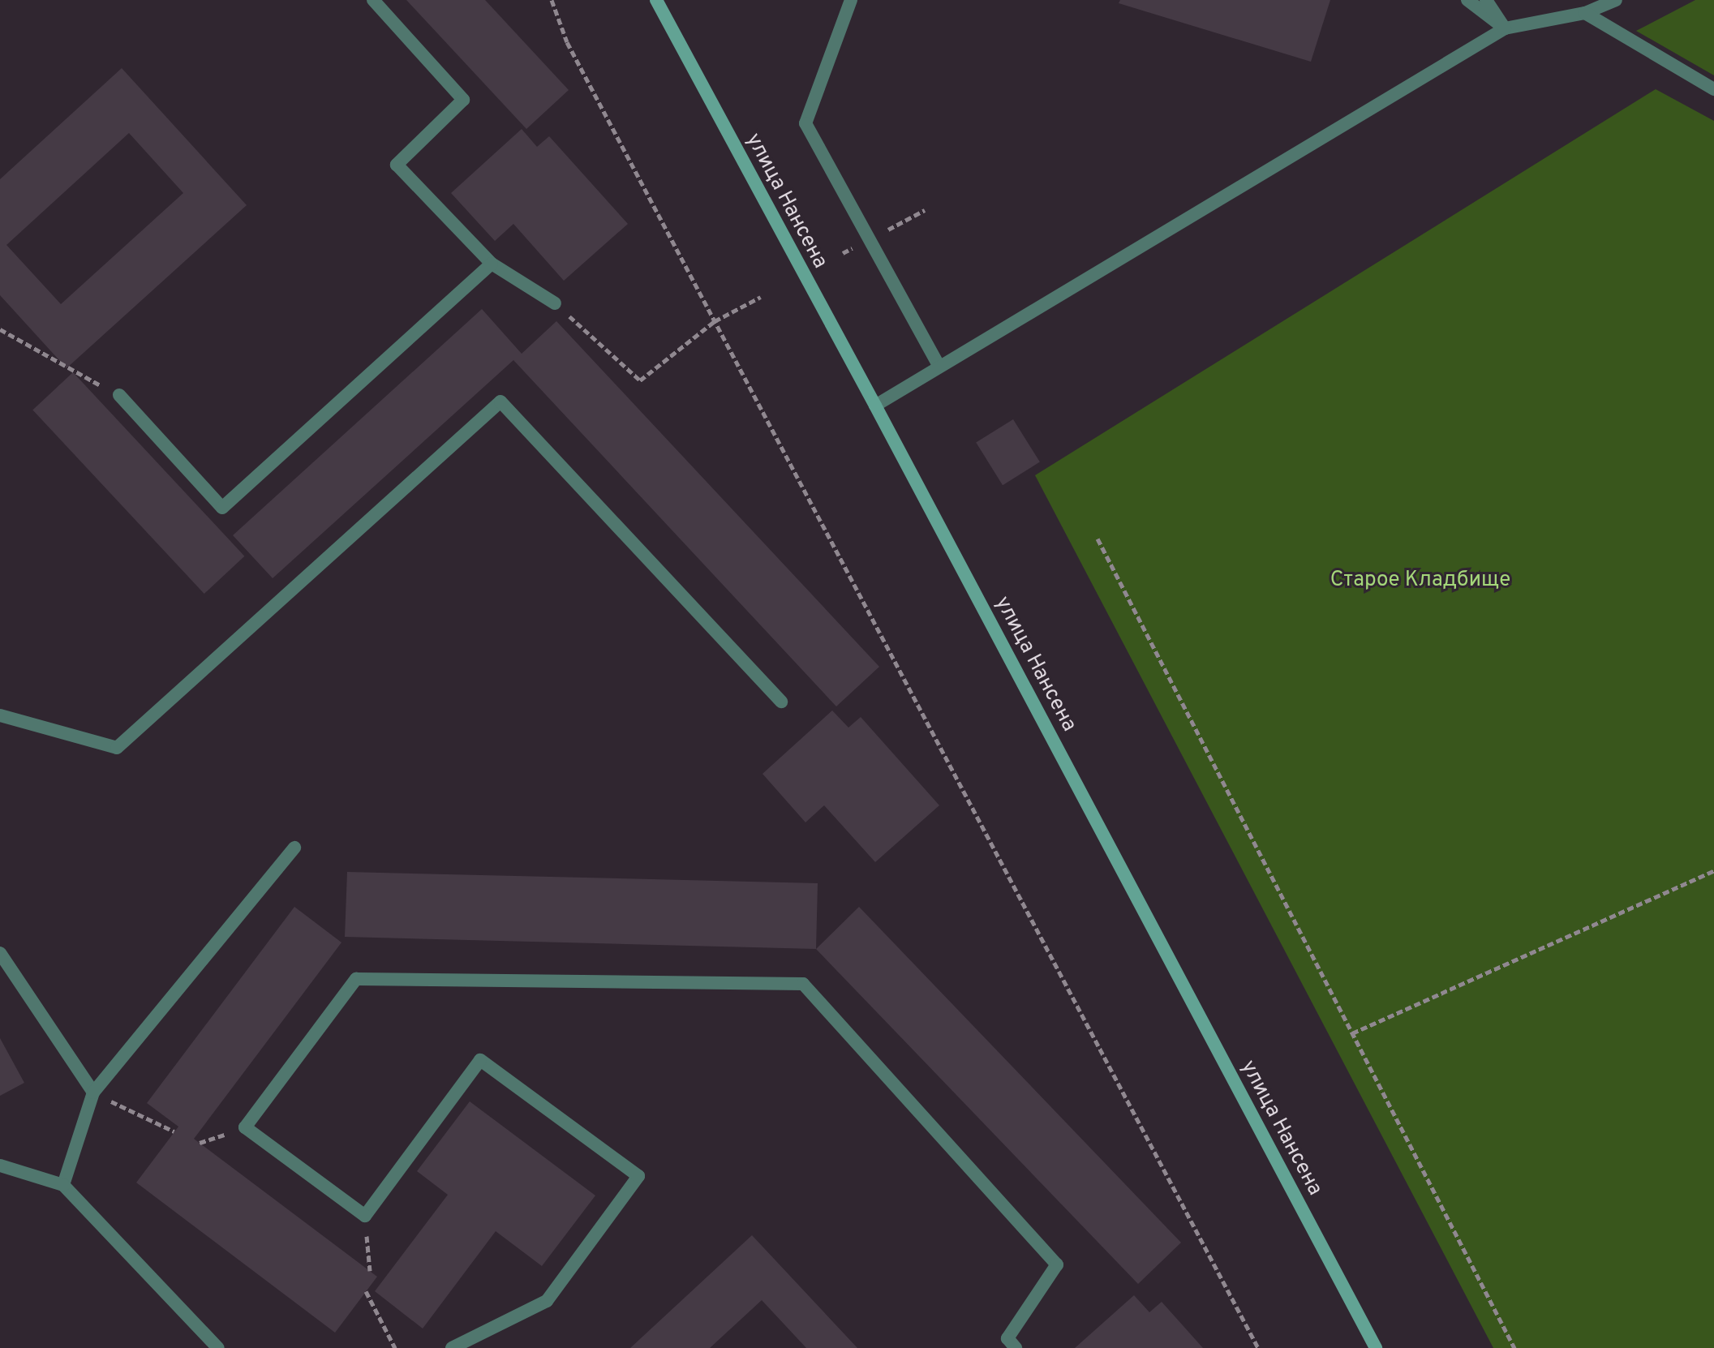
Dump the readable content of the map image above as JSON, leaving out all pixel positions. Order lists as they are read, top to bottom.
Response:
{
  "streets": {
    "street": ["улица Нансена"]
  },
  "parks": ["Старое Кладбище"]
}
